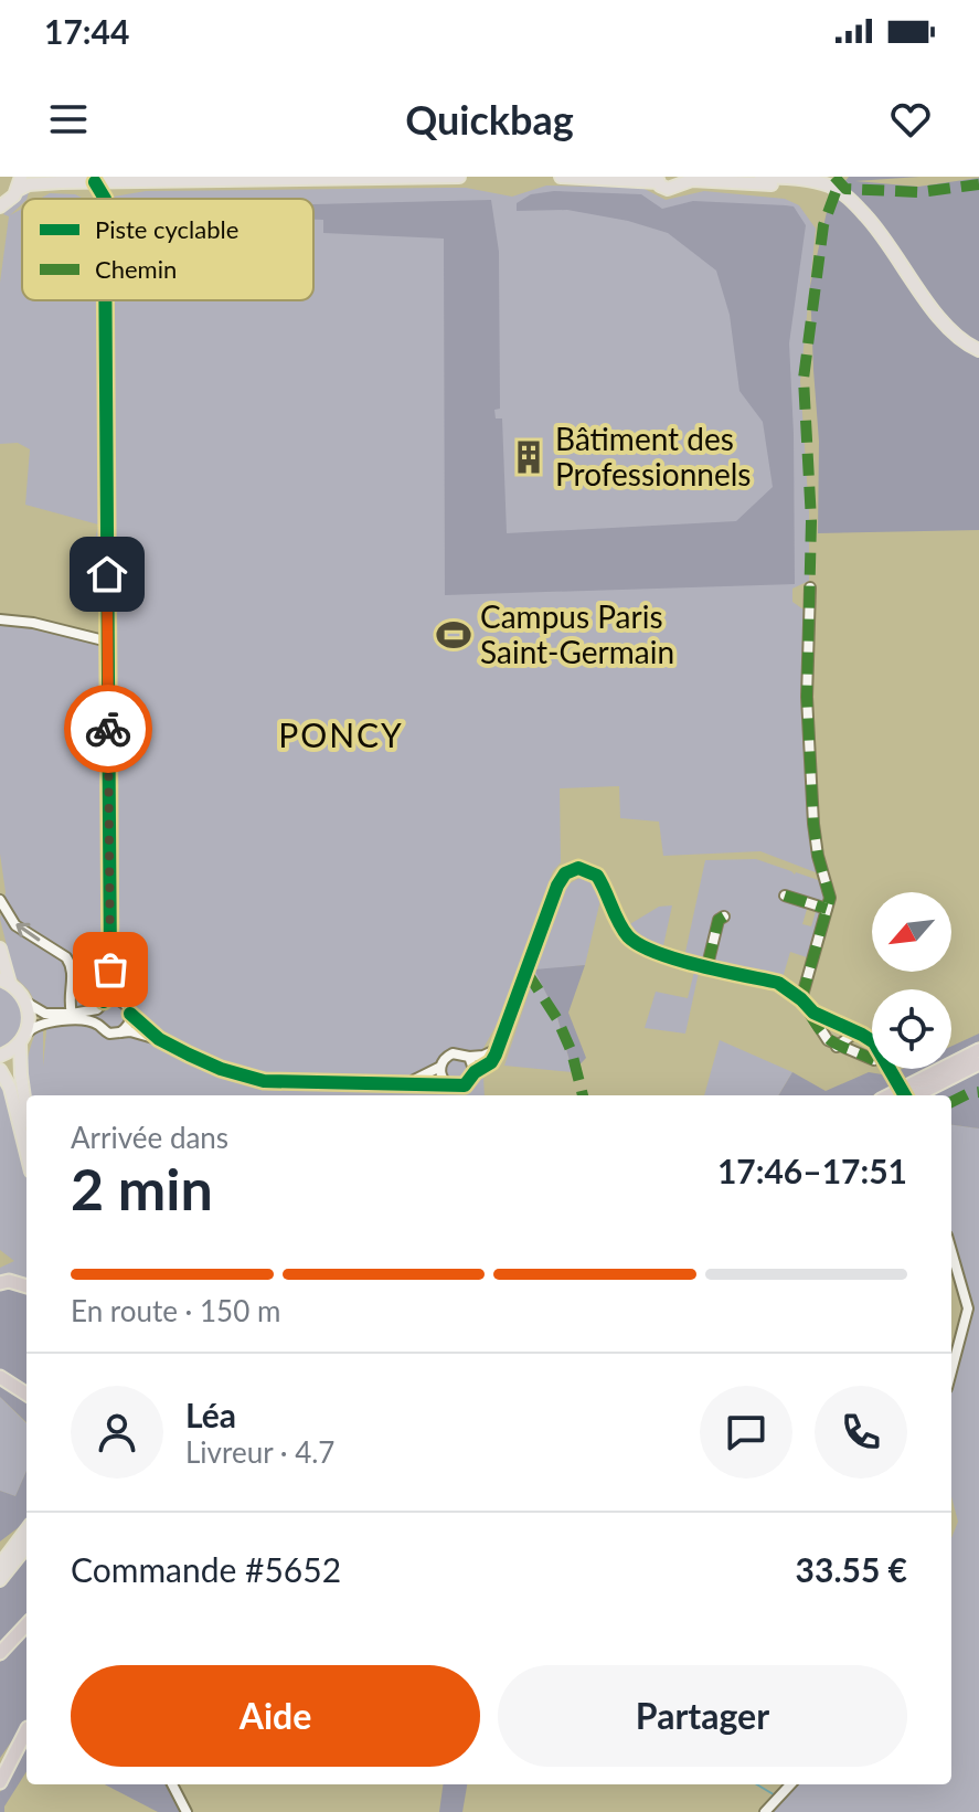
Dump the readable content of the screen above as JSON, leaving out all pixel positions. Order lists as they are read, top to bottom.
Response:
{
  "districts": ["PONCY"],
  "places": {
    "building": ["Bâtiment des Professionnels"],
    "sports": ["Campus Paris Saint-Germain"]
  },
  "legend": ["Piste cyclable", "Chemin"],
  "north": "bottom left",
  "page": {
    "status": "17:44",
    "header": "Quickbag",
    "heading": ["2 min", "Arrivée dans", "17:46–17:51"],
    "panel": [
      "Léa",
      "Livreur · 4.7",
      "Commande #5652",
      "33.55 €"
    ],
    "bar": "En route · 150 m",
    "buttons": ["Aide", "Partager"]
  }
}
